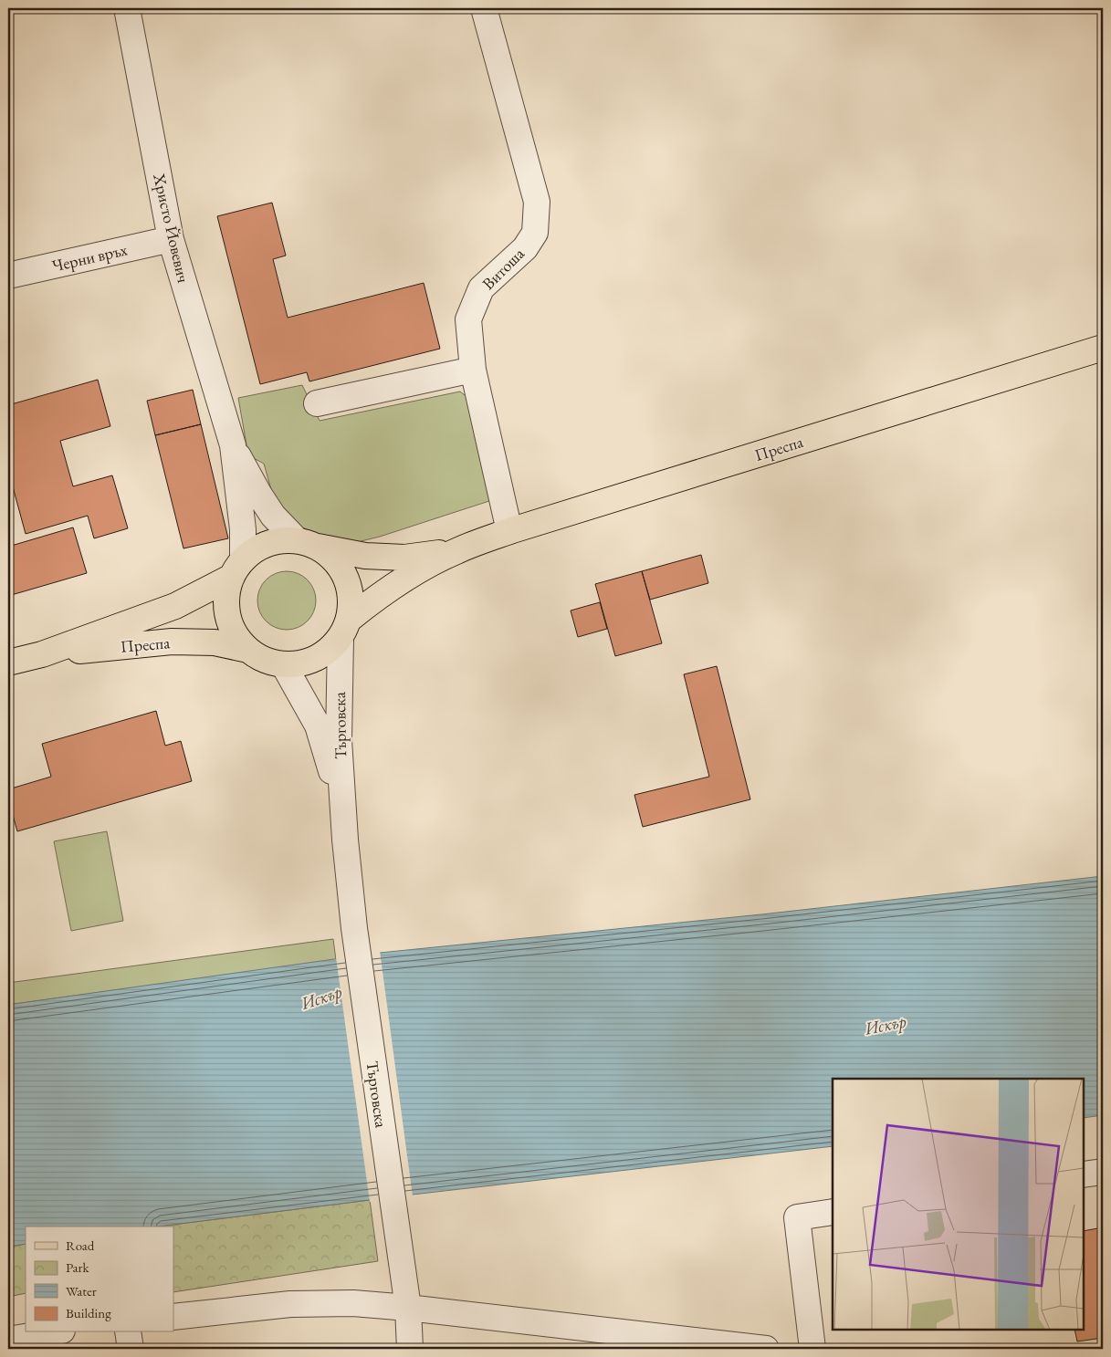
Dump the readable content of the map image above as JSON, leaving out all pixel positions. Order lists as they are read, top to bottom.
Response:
{
  "streets": {
    "main road": ["Преспа"],
    "street": [
      "Христо Йовевич",
      "Черни връх",
      "Витоша",
      "Търговска"
    ]
  },
  "crossings": [
    ["Христо Йовевич", "Черни връх"],
    ["Христо Йовевич", "Преспа"],
    ["Христо Йовевич", "Търговска"],
    ["Витоша", "Преспа"],
    ["Преспа", "Търговска"]
  ],
  "water": ["Искър"],
  "legend": [
    "Road",
    "Park",
    "Water",
    "Building"
  ]
}
